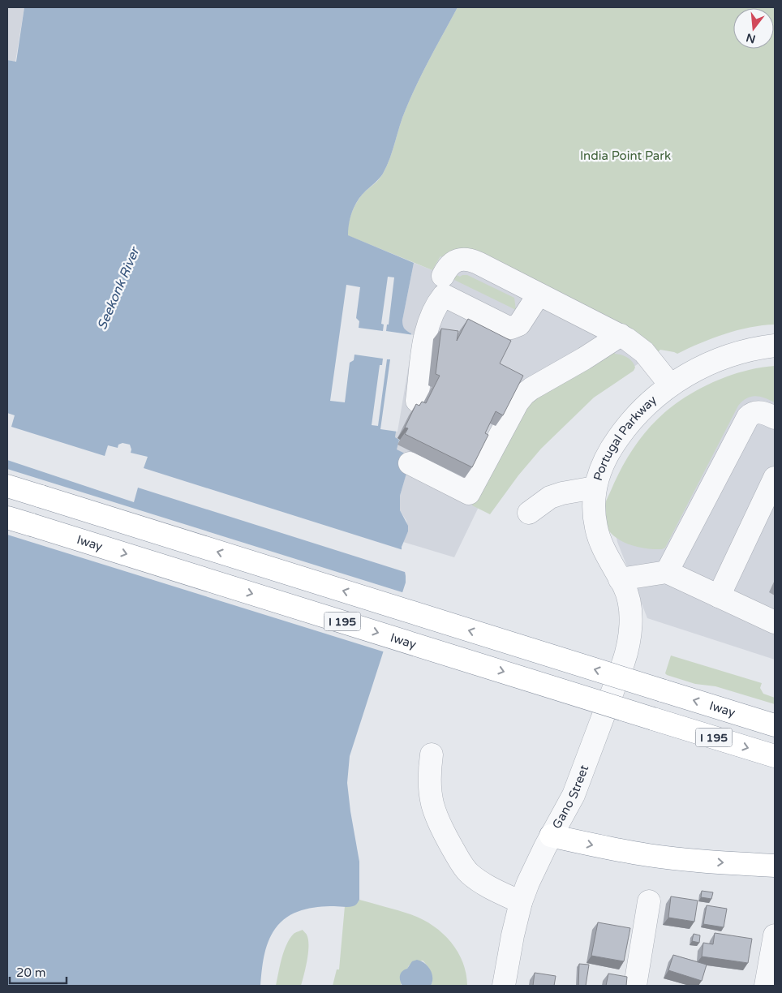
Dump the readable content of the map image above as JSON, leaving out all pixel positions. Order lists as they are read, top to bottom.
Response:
{
  "streets": {
    "highway": ["Iway", "I 195"],
    "street": ["Portugal Parkway", "Gano Street"]
  },
  "crossings": [
    ["Portugal Parkway", "Gano Street"]
  ],
  "water": ["Seekonk River"],
  "parks": ["India Point Park"],
  "scale_bar": "20 m",
  "north": "bottom"
}
